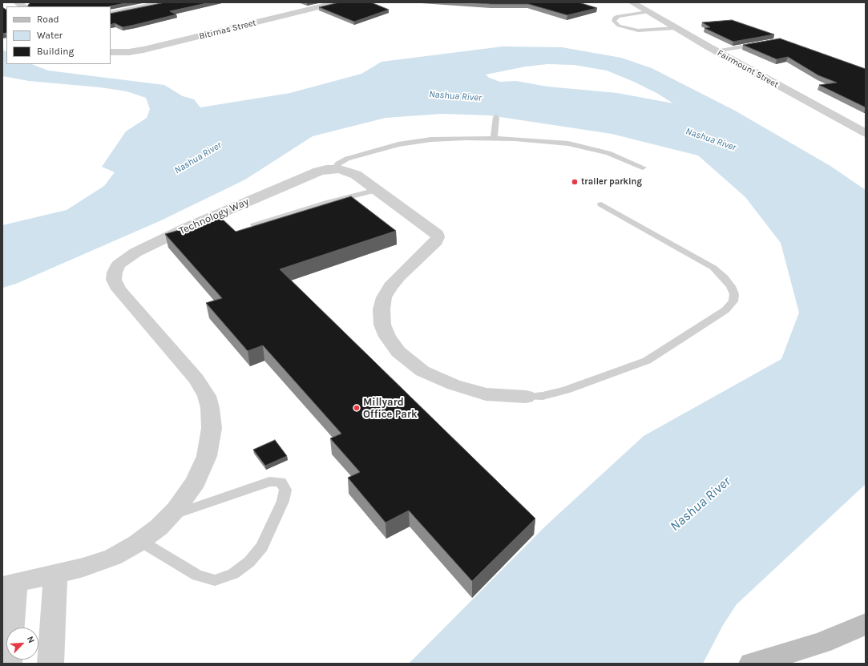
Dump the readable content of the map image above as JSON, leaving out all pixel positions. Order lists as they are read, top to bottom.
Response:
{
  "streets": {
    "street": ["Bitirnas Street", "Fairmount Street", "Technology Way"]
  },
  "water": ["Nashua River"],
  "places": ["trailer parking", "Millyard Office Park"],
  "legend": ["Road", "Water", "Building"],
  "north": "top right"
}
